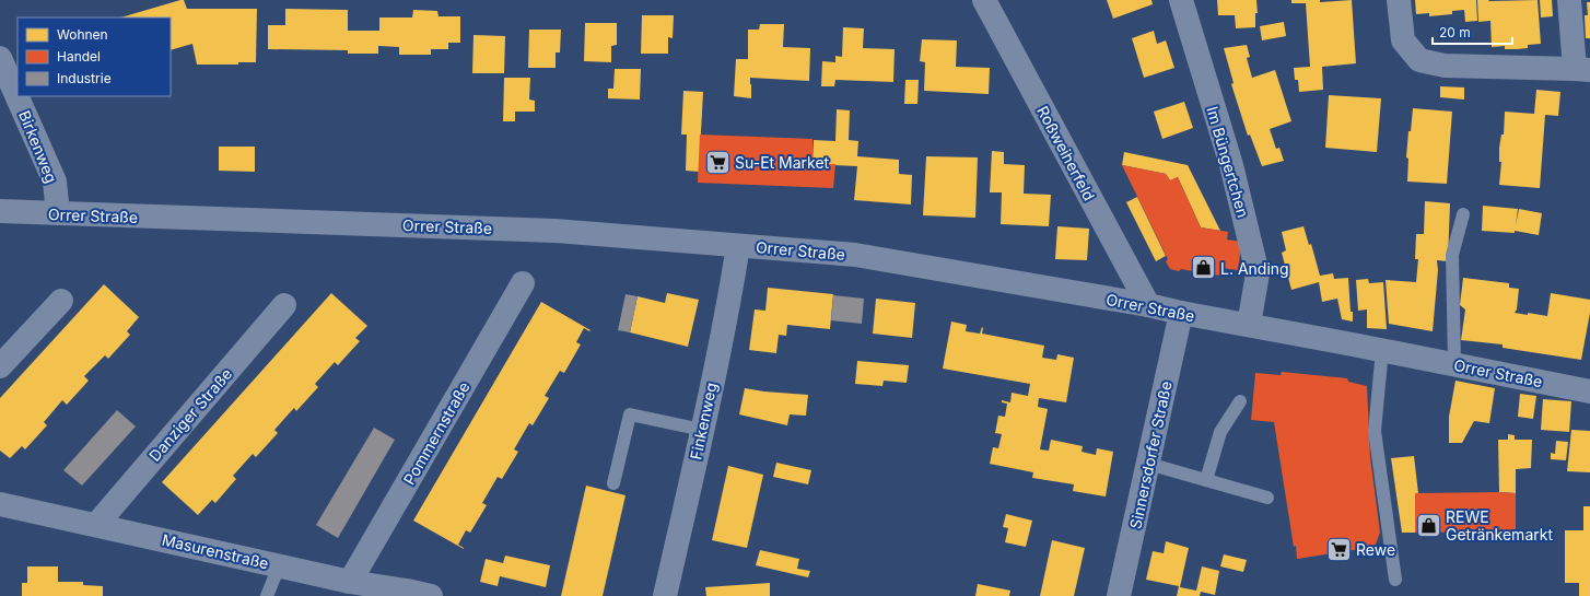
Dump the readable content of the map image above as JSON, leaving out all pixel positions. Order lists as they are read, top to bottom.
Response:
{
  "streets": {
    "street": [
      "Birkenweg",
      "Roßweiherfeld",
      "Im Büngertchen",
      "Orrer Straße",
      "Danziger Straße",
      "Finkenweg",
      "Pommernstraße",
      "Sinnersdorfer Straße",
      "Masurenstraße"
    ]
  },
  "crossings": [
    ["Birkenweg", "Orrer Straße"],
    ["Roßweiherfeld", "Orrer Straße"],
    ["Im Büngertchen", "Orrer Straße"],
    ["Orrer Straße", "Finkenweg"],
    ["Orrer Straße", "Sinnersdorfer Straße"],
    ["Danziger Straße", "Masurenstraße"],
    ["Pommernstraße", "Masurenstraße"]
  ],
  "places": {
    "supermarket": ["Su-Et Market", "Rewe"],
    "shop": ["L. Anding", "REWE Getränkemarkt"]
  },
  "legend": ["Wohnen", "Handel", "Industrie"],
  "scale_bar": "20 m"
}
